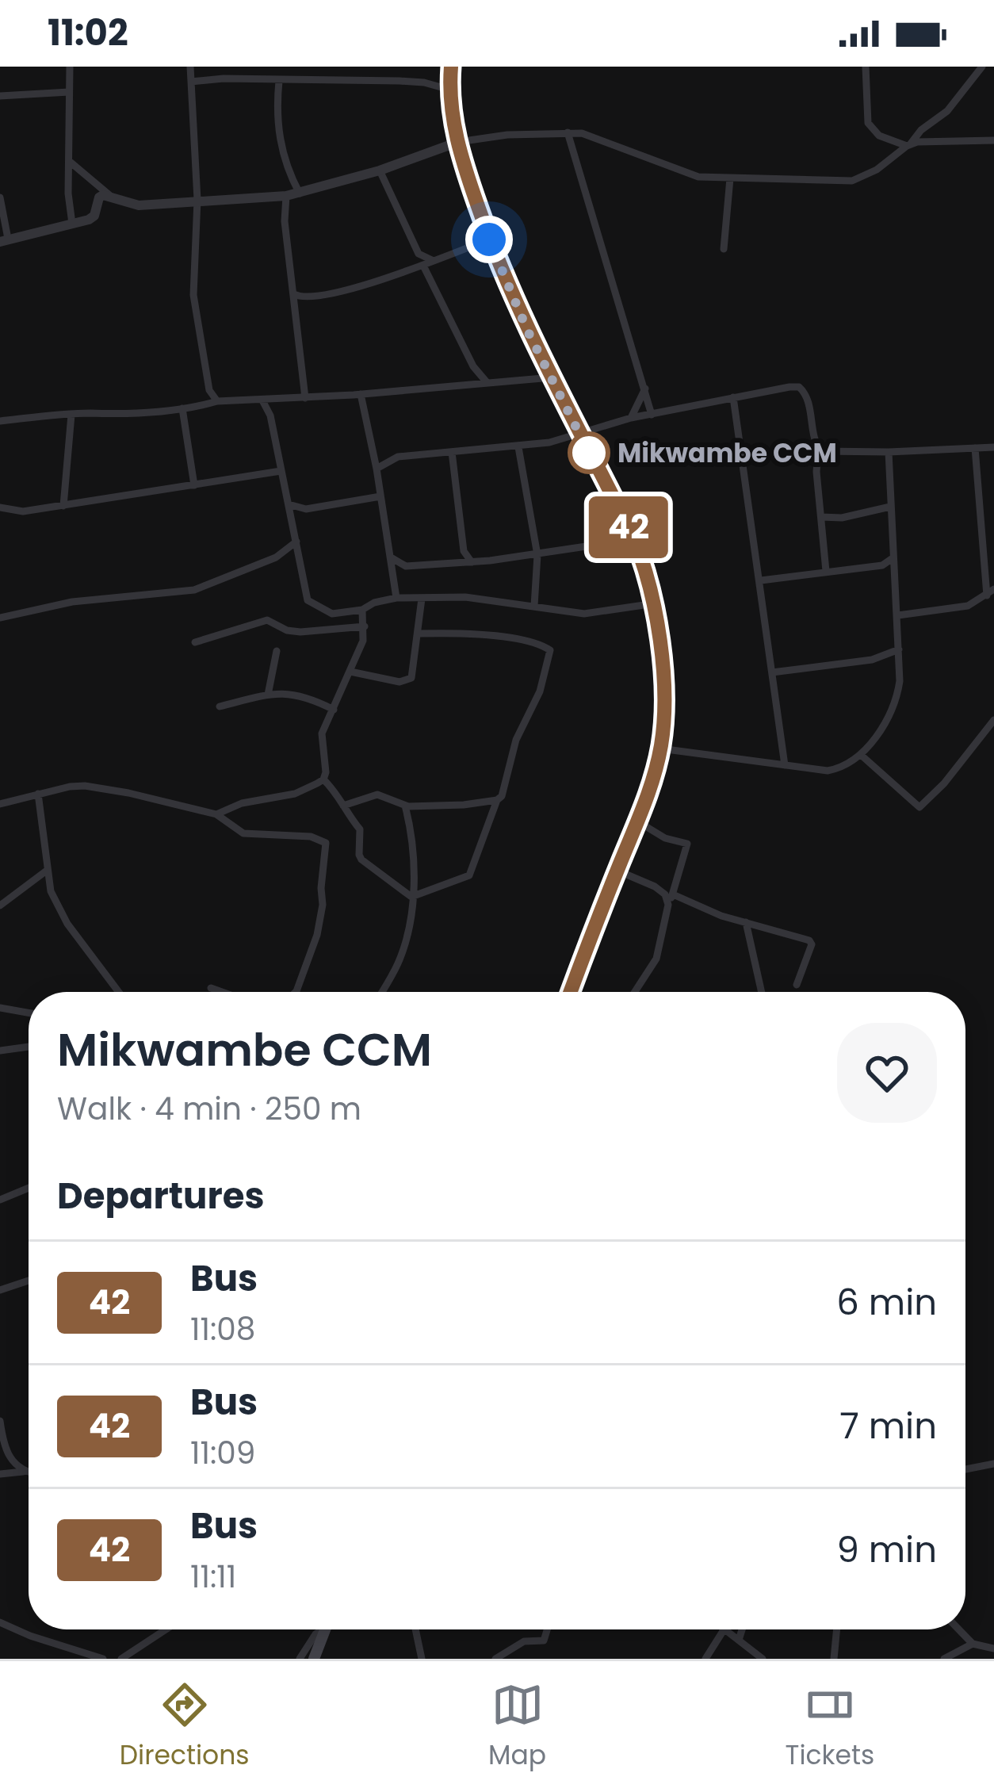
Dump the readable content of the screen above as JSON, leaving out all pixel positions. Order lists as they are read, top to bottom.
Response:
{
  "places": ["Mikwambe CCM"],
  "lines": ["bus line 42"],
  "page": {
    "status": "11:02",
    "on_map": "42",
    "heading": [
      ["Mikwambe CCM", "Walk · 4 min · 250 m"],
      "Departures"
    ],
    "list": [
      {
        "mark": "42",
        "name": "Bus",
        "note": "11:08",
        "value": "6 min"
      },
      {
        "mark": "42",
        "name": "Bus",
        "note": "11:09",
        "value": "7 min"
      },
      {
        "mark": "42",
        "name": "Bus",
        "note": "11:11",
        "value": "9 min"
      }
    ],
    "tabs": ["Directions", "Map", "Tickets"]
  }
}
